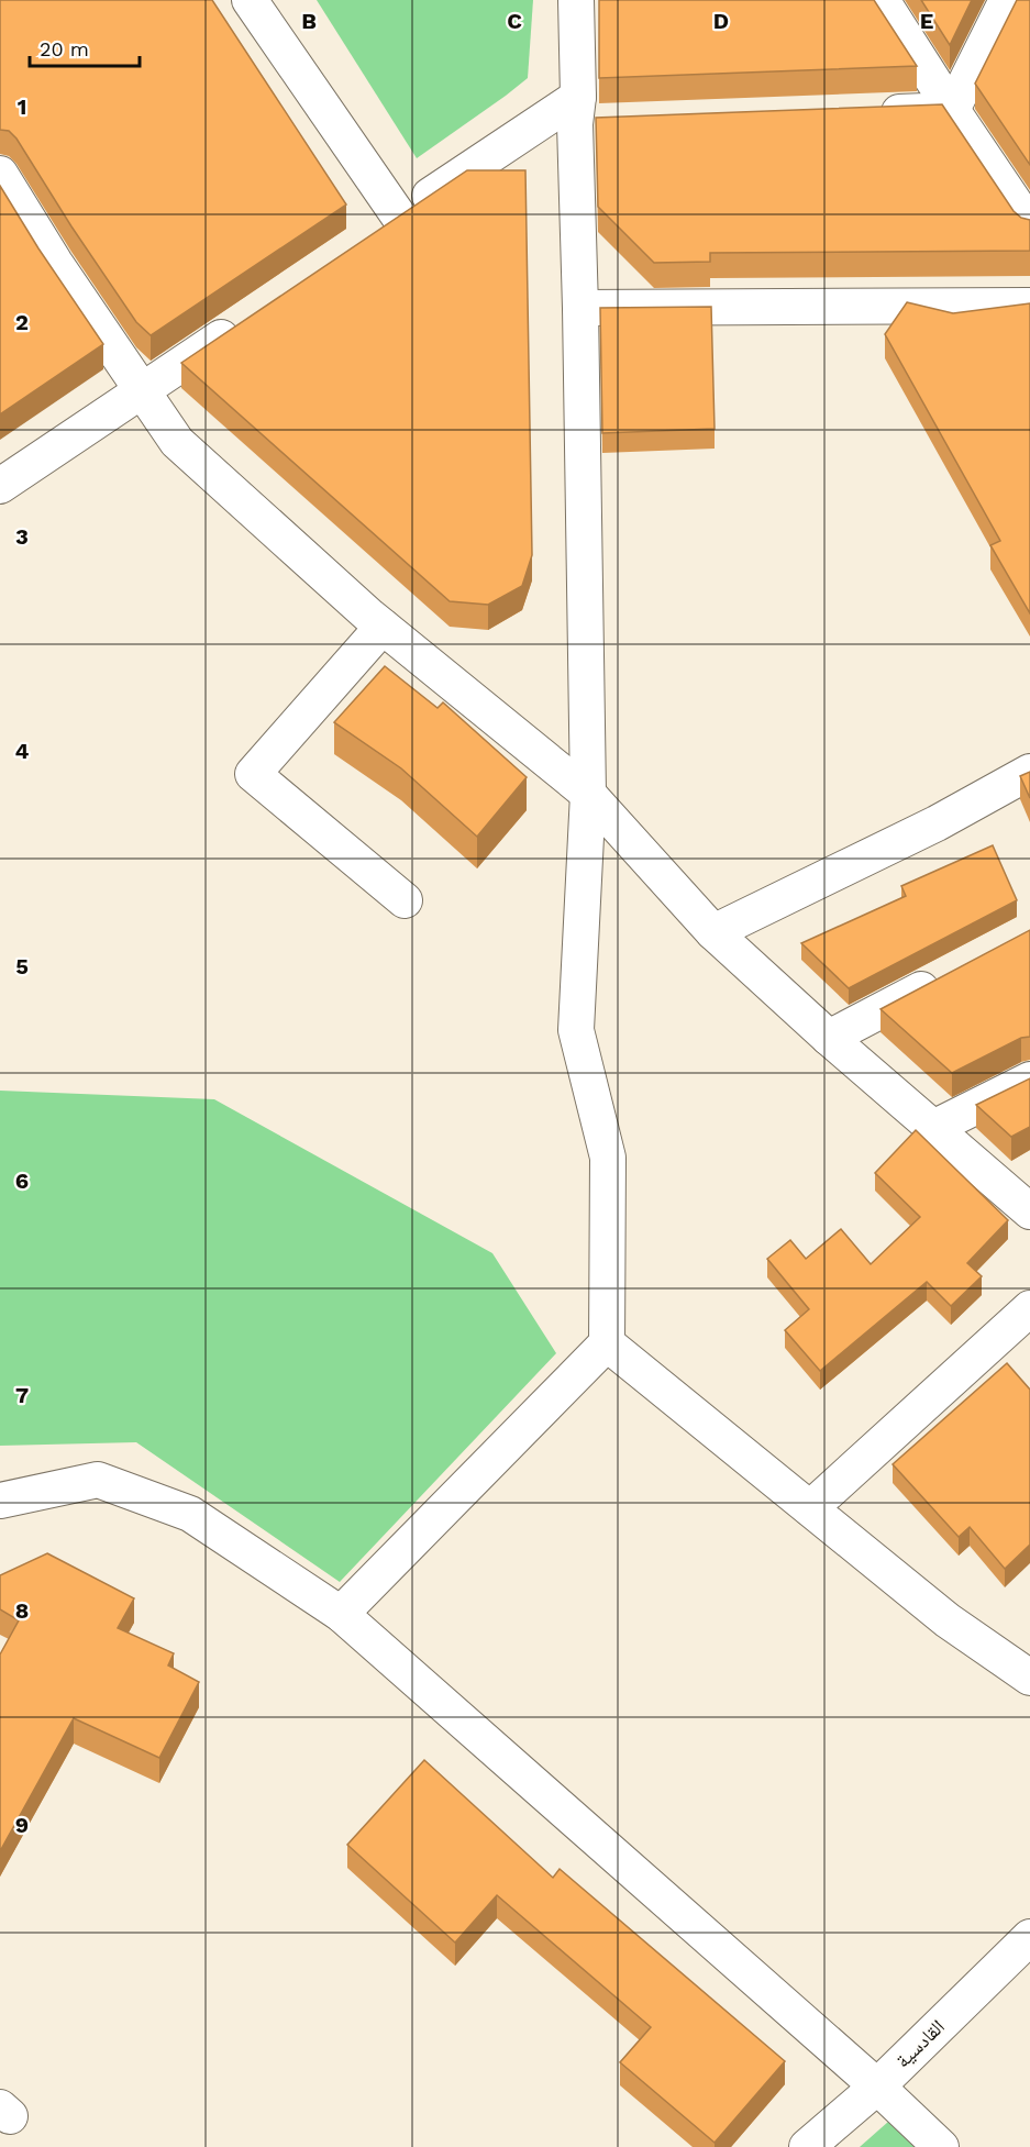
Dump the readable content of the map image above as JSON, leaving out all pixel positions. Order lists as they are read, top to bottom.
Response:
{
  "streets": {
    "street": ["القادسية"]
  },
  "scale_bar": "20 m",
  "grid": {
    "columns": [
      "B",
      "C",
      "D",
      "E"
    ],
    "rows": [
      "1",
      "2",
      "3",
      "4",
      "5",
      "6",
      "7",
      "8",
      "9"
    ]
  }
}
